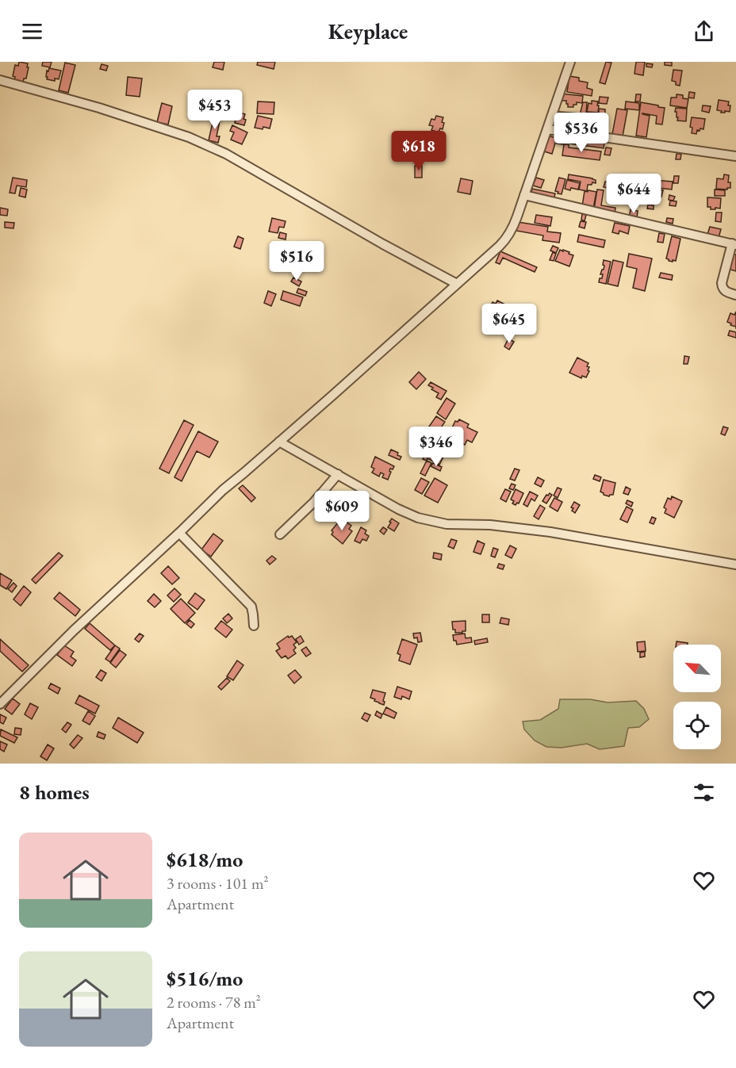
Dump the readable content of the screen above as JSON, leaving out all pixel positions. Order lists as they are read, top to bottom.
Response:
{
  "north": "top left",
  "page": {
    "header": "Keyplace",
    "price": [
      "$453",
      "$536",
      "$618",
      "$644",
      "$516",
      "$645",
      "$346",
      "$609"
    ],
    "heading": "8 homes",
    "list": [
      {
        "name": "$618/mo",
        "note": "3 rooms · 101 m² · Apartment"
      },
      {
        "name": "$516/mo",
        "note": "2 rooms · 78 m² · Apartment"
      }
    ]
  }
}
